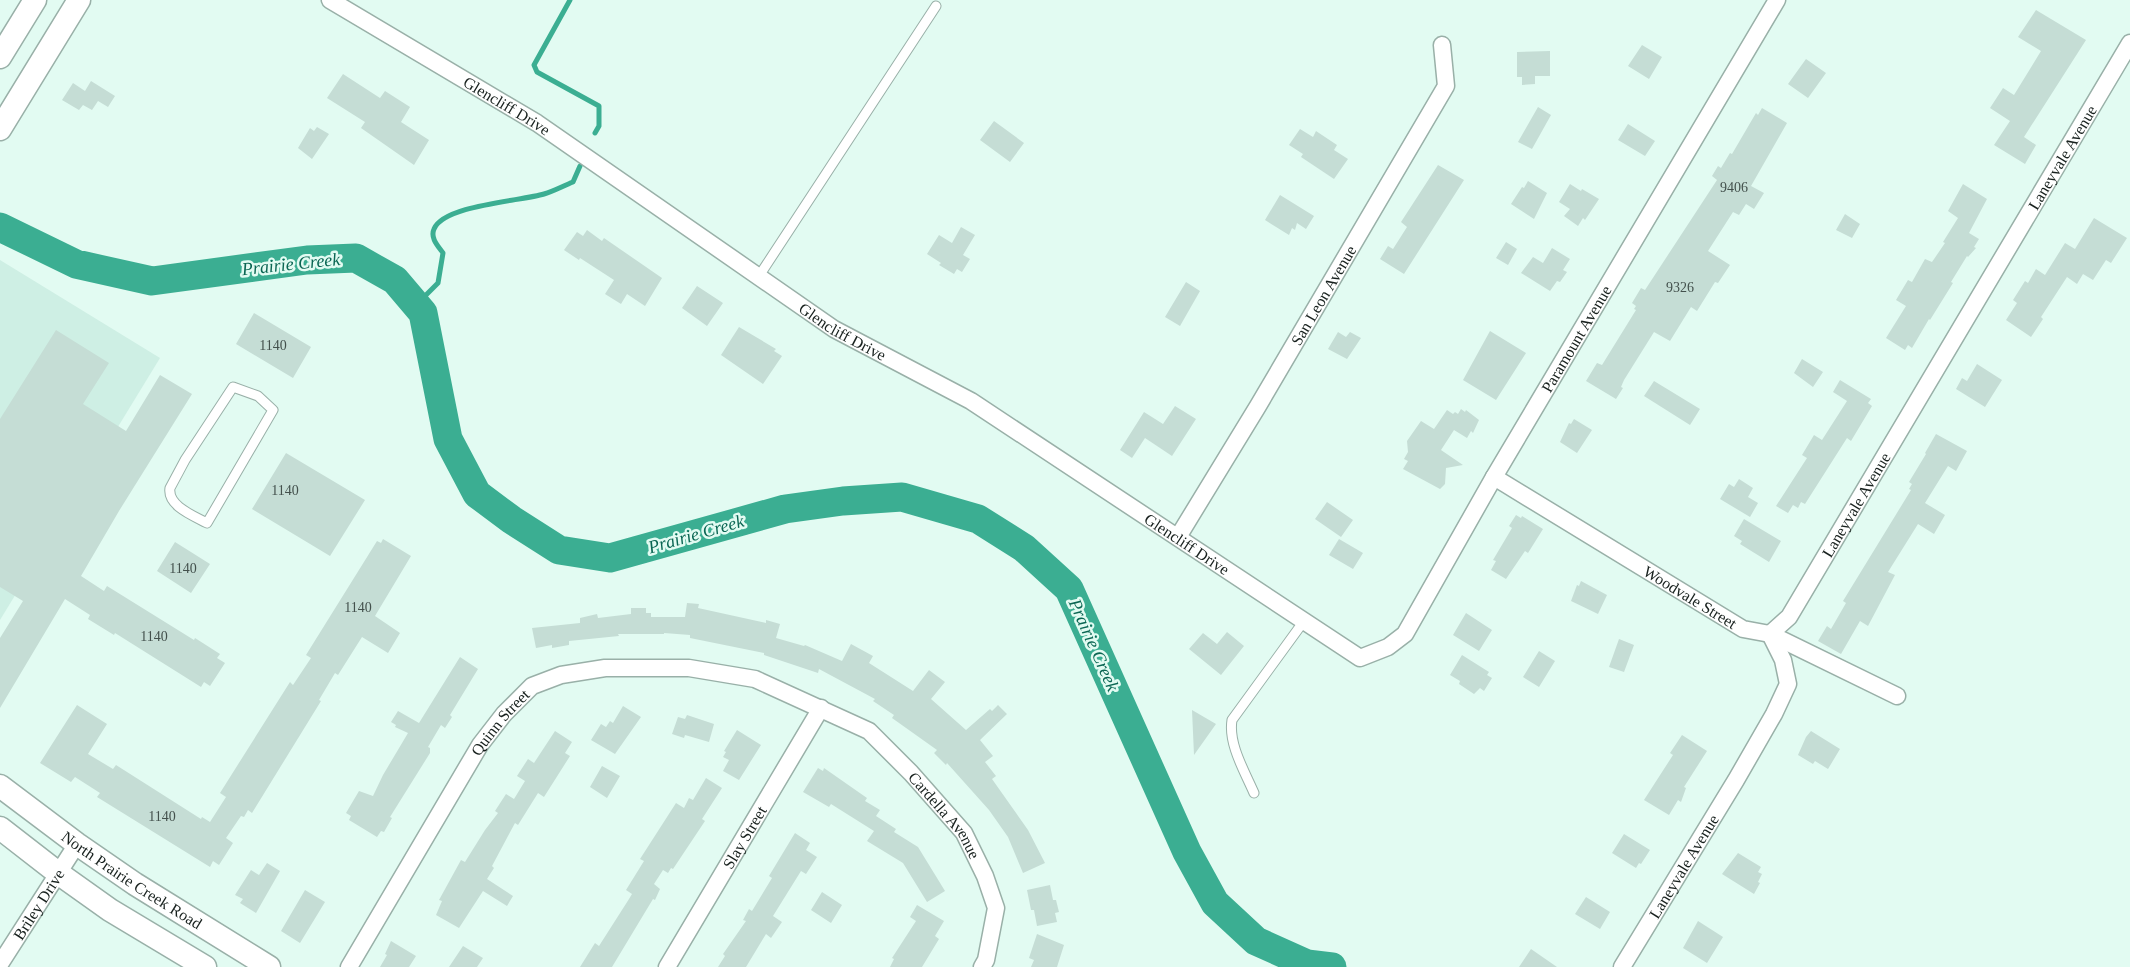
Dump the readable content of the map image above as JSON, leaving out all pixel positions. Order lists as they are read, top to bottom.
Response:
{
  "streets": {
    "main road": ["North Prairie Creek Road"],
    "street": [
      "Glencliff Drive",
      "Laneyvale Avenue",
      "San Leon Avenue",
      "Paramount Avenue",
      "Woodvale Street",
      "Quinn Street",
      "Cardella Avenue",
      "Slay Street",
      "Briley Drive"
    ]
  },
  "crossings": [
    ["Glencliff Drive", "San Leon Avenue"],
    ["Glencliff Drive", "Paramount Avenue"],
    ["Laneyvale Avenue", "Woodvale Street"],
    ["Paramount Avenue", "Woodvale Street"],
    ["Quinn Street", "Cardella Avenue"],
    ["Quinn Street", "Slay Street"],
    ["Cardella Avenue", "Slay Street"],
    ["North Prairie Creek Road", "Briley Drive"]
  ],
  "water": ["Prairie Creek"],
  "house_numbers": [
    "9406",
    "9326",
    "1140",
    "1140",
    "1140",
    "1140",
    "1140",
    "1140"
  ]
}
